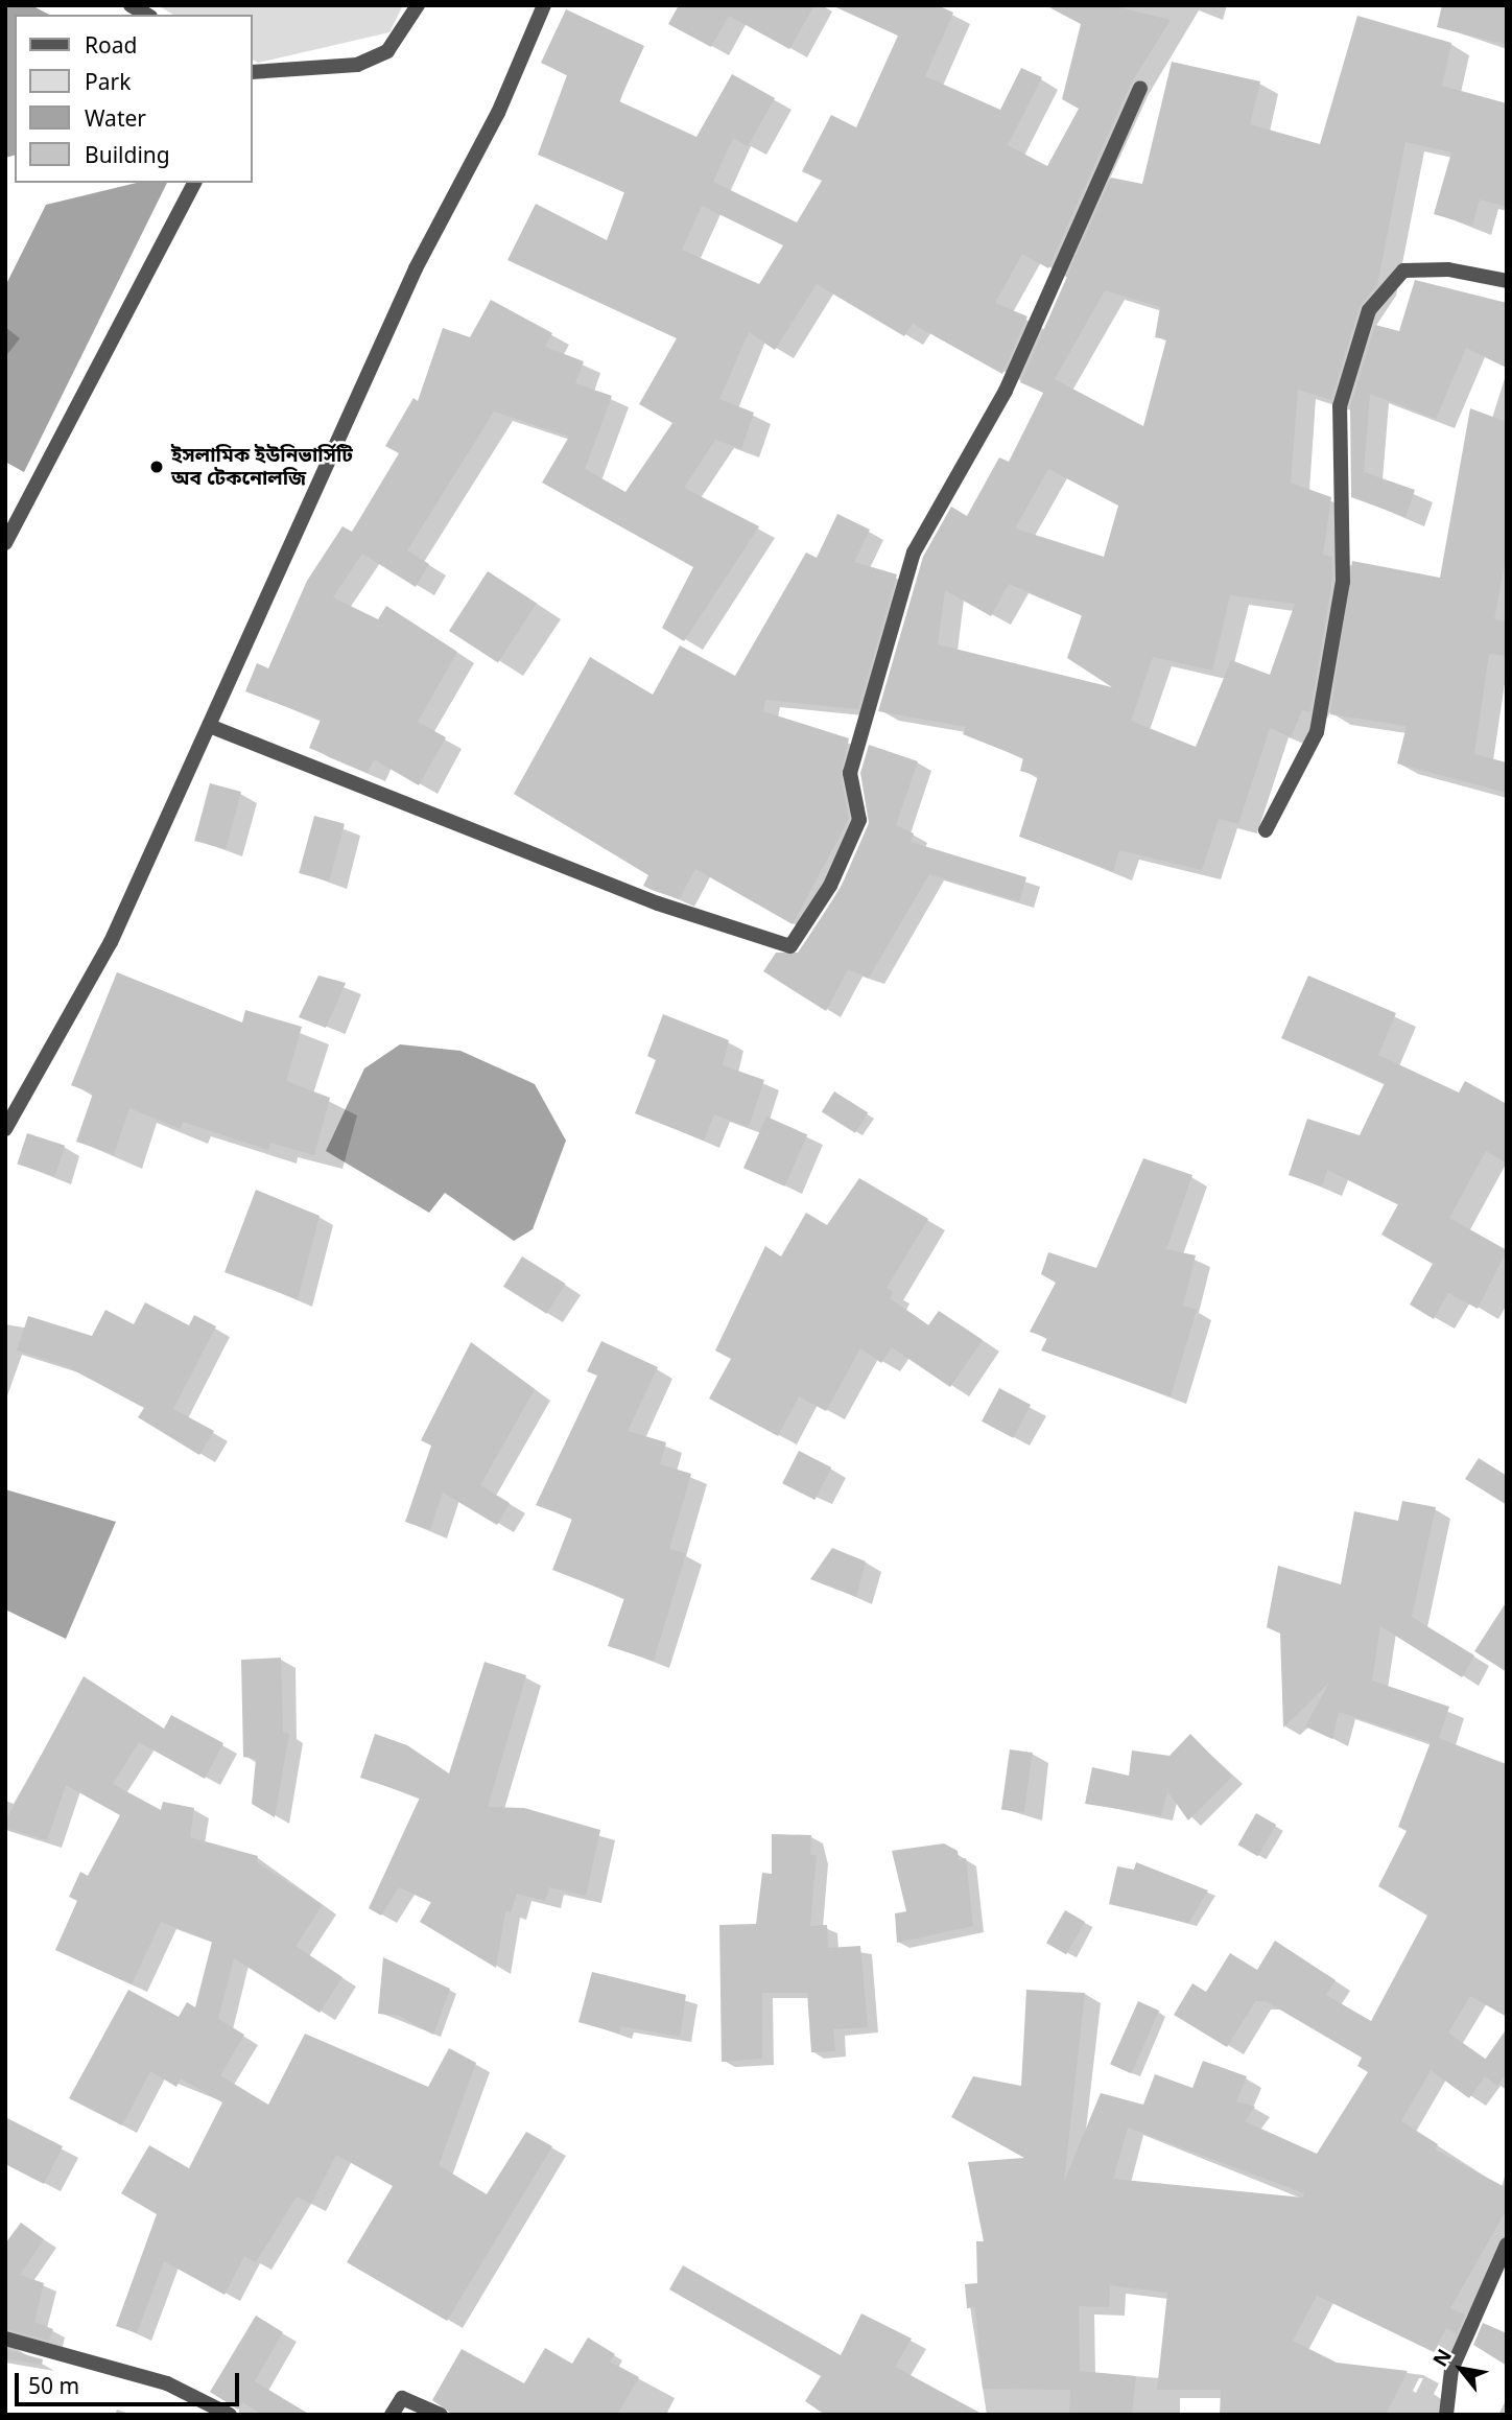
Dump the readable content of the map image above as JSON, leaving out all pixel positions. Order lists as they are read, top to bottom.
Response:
{
  "places": ["ইসলামিক ইউনিভার্সিটি অব টেকনোলজি"],
  "legend": [
    "Road",
    "Park",
    "Water",
    "Building"
  ],
  "scale_bar": "50 m",
  "north": "top left"
}
